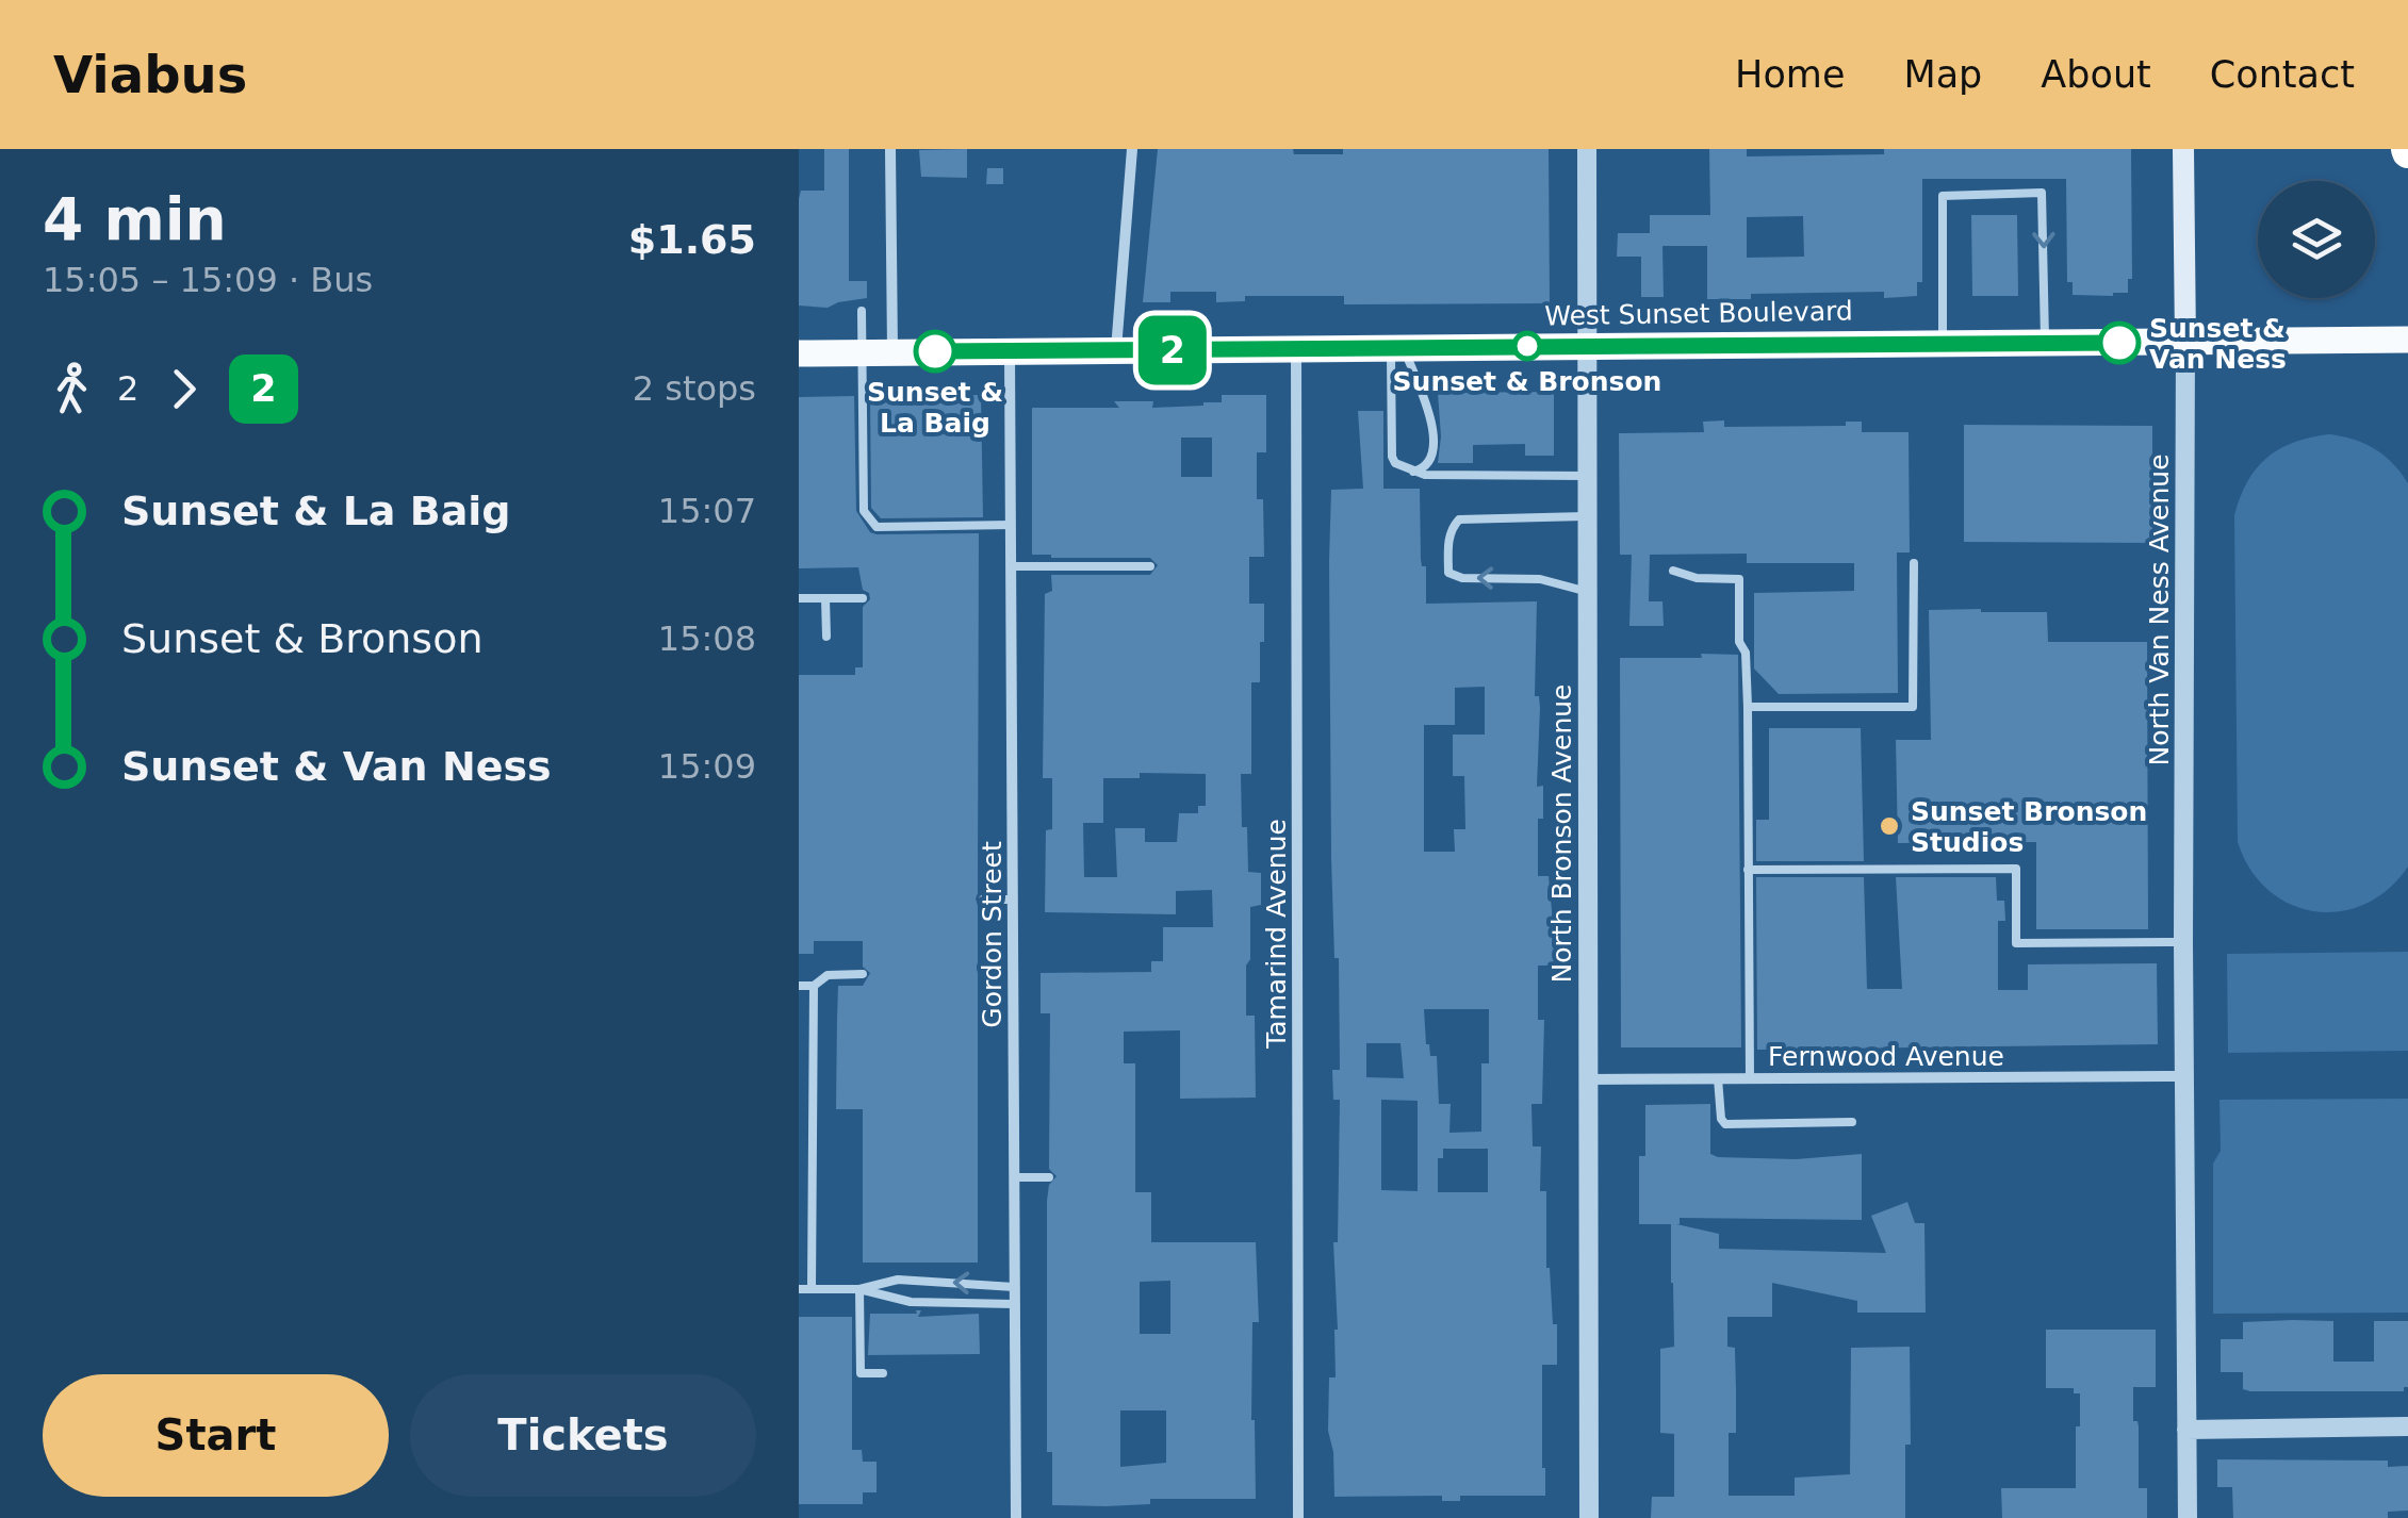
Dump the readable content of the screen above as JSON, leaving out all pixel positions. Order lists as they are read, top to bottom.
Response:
{
  "streets": {
    "main road": ["West Sunset Boulevard", "North Van Ness Avenue"],
    "street": [
      "North Bronson Avenue",
      "Tamarind Avenue",
      "Gordon Street",
      "Fernwood Avenue"
    ]
  },
  "crossings": [
    ["West Sunset Boulevard", "North Van Ness Avenue"],
    ["West Sunset Boulevard", "North Bronson Avenue"],
    ["West Sunset Boulevard", "Tamarind Avenue"],
    ["West Sunset Boulevard", "Gordon Street"],
    ["North Van Ness Avenue", "Fernwood Avenue"],
    ["North Bronson Avenue", "Fernwood Avenue"]
  ],
  "places": [
    "Sunset & Van Ness",
    "Sunset & Bronson",
    "Sunset & La Baig",
    "Sunset Bronson Studios"
  ],
  "lines": ["bus line 2"],
  "page": {
    "header": "Viabus",
    "nav": [
      "Home",
      "Map",
      "About",
      "Contact"
    ],
    "heading": ["4 min", "15:05 – 15:09 · Bus", "$1.65"],
    "on_map": "2",
    "legs": ["2", "2", "2 stops"],
    "list": [
      {
        "name": "Sunset & La Baig",
        "value": "15:07"
      },
      {
        "name": "Sunset & Bronson",
        "value": "15:08"
      },
      {
        "name": "Sunset & Van Ness",
        "value": "15:09"
      }
    ],
    "buttons": ["Start", "Tickets"]
  }
}
